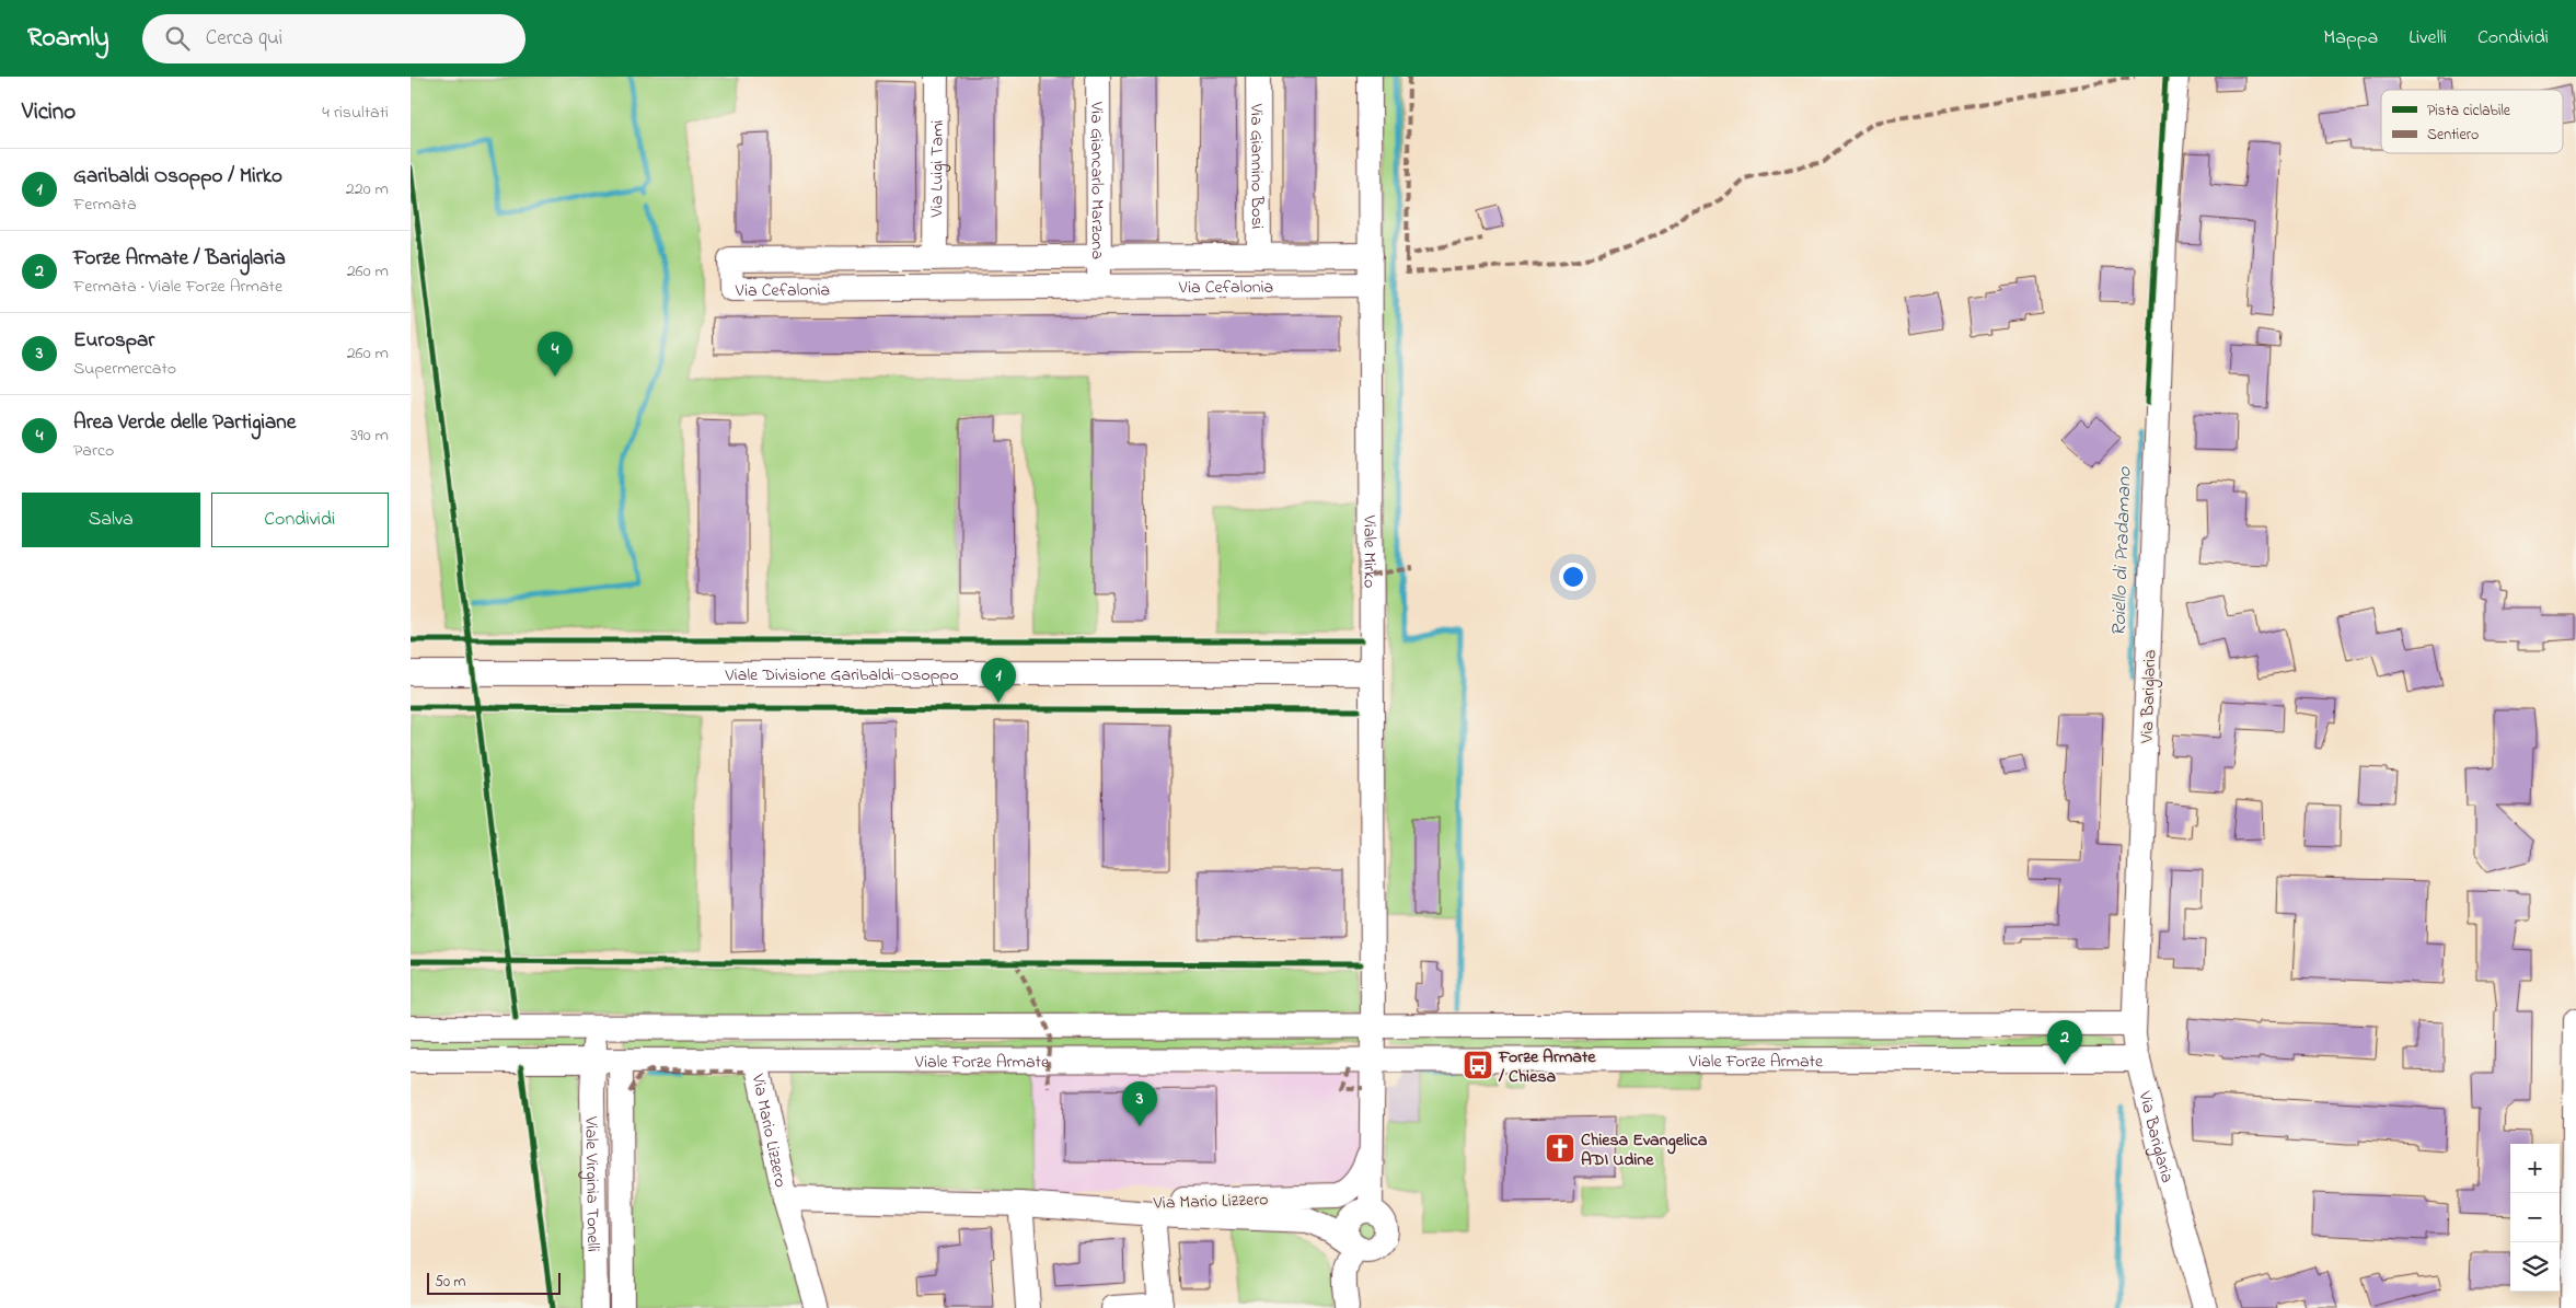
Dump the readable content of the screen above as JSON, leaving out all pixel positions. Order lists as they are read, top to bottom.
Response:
{
  "streets": {
    "street": [
      "Via Giannino Bosi",
      "Via Luigi Tami",
      "Via Giancarlo Marzona",
      "Via Cefalonia",
      "Viale Mirko",
      "Viale Divisione Garibaldi-Osoppo",
      "Via Bariglaria",
      "Viale Forze Armate",
      "Via Mario Lizzero",
      "Viale Virginia Tonelli"
    ]
  },
  "crossings": [
    ["Via Giannino Bosi", "Via Cefalonia"],
    ["Via Luigi Tami", "Via Cefalonia"],
    ["Via Giancarlo Marzona", "Via Cefalonia"],
    ["Via Cefalonia", "Viale Mirko"],
    ["Viale Mirko", "Viale Divisione Garibaldi-Osoppo"],
    ["Viale Mirko", "Viale Forze Armate"],
    ["Via Bariglaria", "Viale Forze Armate"],
    ["Viale Forze Armate", "Via Mario Lizzero"],
    ["Viale Forze Armate", "Viale Virginia Tonelli"]
  ],
  "water": ["Roiello di Pradamano"],
  "places": {
    "bus stop": ["Forze Armate / Chiesa"],
    "church": ["Chiesa Evangelica ADI Udine"]
  },
  "legend": ["Pista ciclabile", "Sentiero"],
  "scale_bar": "50 m",
  "page": {
    "header": "Roamly",
    "search": "Cerca qui",
    "nav": ["Mappa", "Livelli", "Condividi"],
    "heading": ["Vicino", "4 risultati"],
    "list": [
      {
        "mark": "1",
        "name": "Garibaldi Osoppo / Mirko",
        "note": "Fermata",
        "value": "220 m"
      },
      {
        "mark": "2",
        "name": "Forze Armate / Bariglaria",
        "note": "Fermata · Viale Forze Armate",
        "value": "260 m"
      },
      {
        "mark": "3",
        "name": "Eurospar",
        "note": "Supermercato",
        "value": "260 m"
      },
      {
        "mark": "4",
        "name": "Area Verde delle Partigiane",
        "note": "Parco",
        "value": "390 m"
      }
    ],
    "pins": [
      "4",
      "1",
      "2",
      "3"
    ],
    "buttons": ["Salva", "Condividi"],
    "map_buttons": ["+", "−"],
    "scale": "50 m"
  }
}
